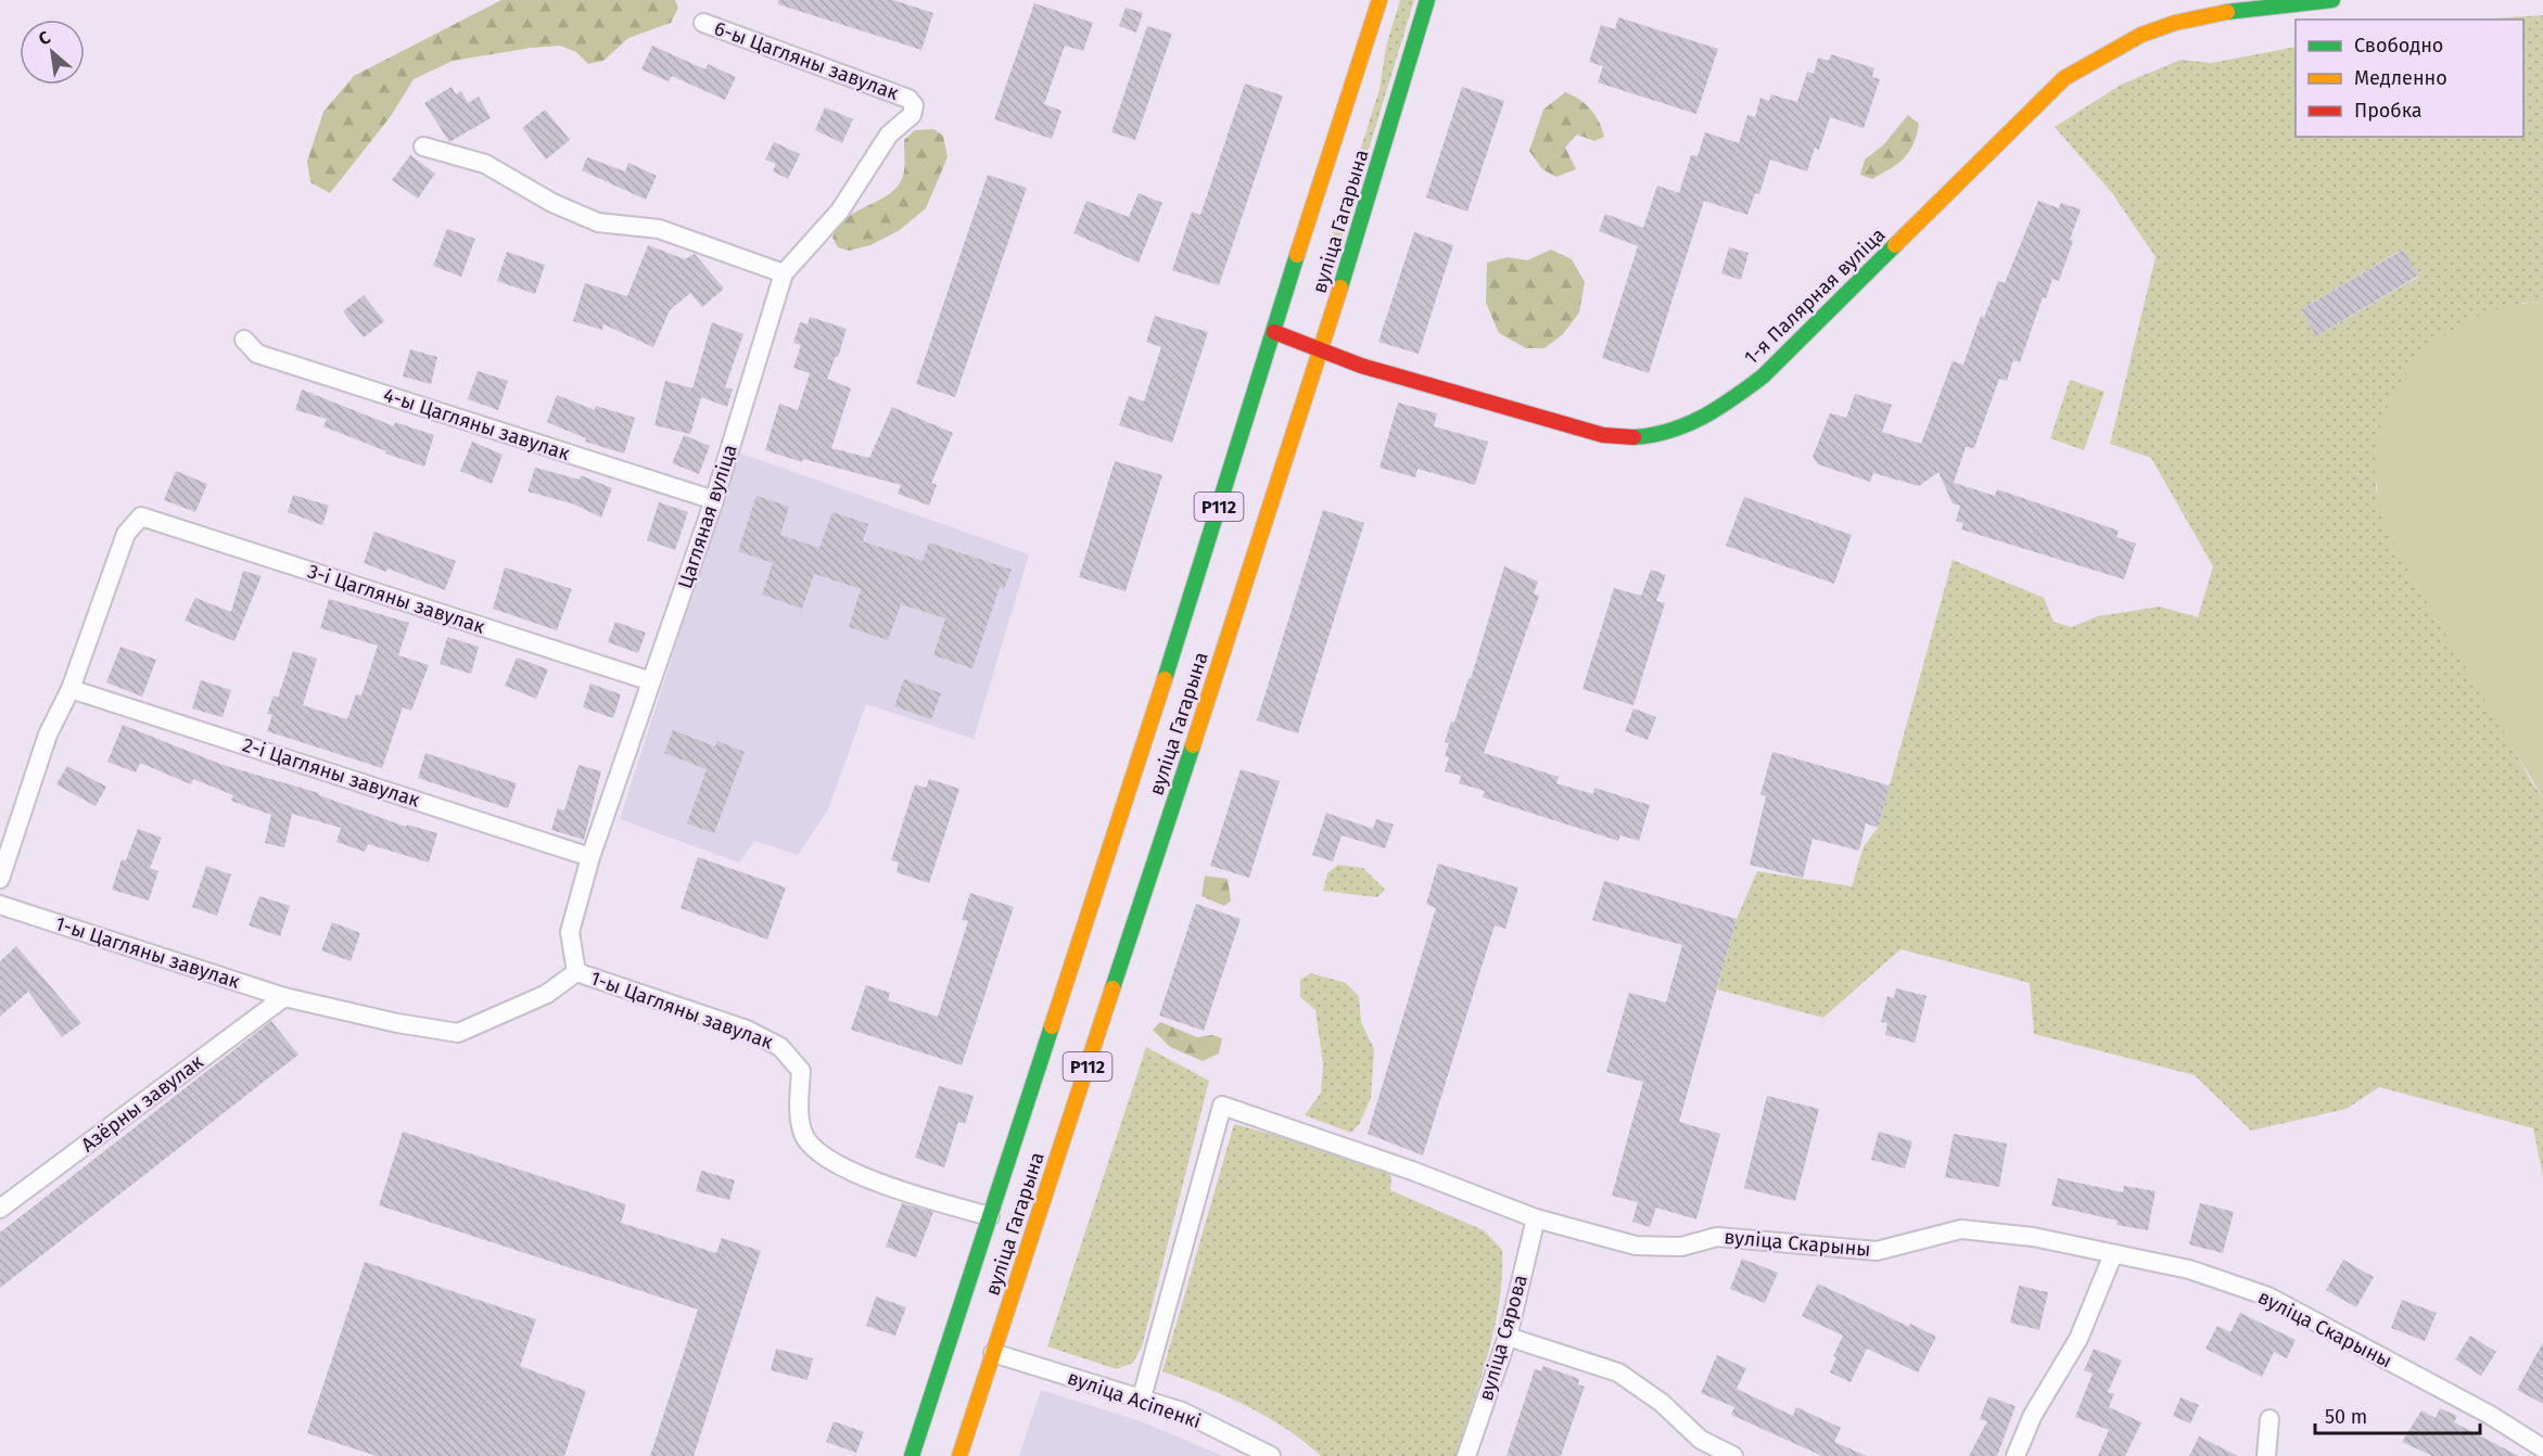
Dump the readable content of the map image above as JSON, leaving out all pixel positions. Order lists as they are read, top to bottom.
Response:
{
  "streets": {
    "main road": ["вуліца Гагарына", "1-я Палярная вуліца", "Р112"],
    "street": [
      "6-ы Цагляны завулак",
      "4-ы Цагляны завулак",
      "Цагляная вуліца",
      "3-і Цагляны завулак",
      "2-і Цагляны завулак",
      "1-ы Цагляны завулак",
      "Азёрны завулак",
      "вуліца Скарыны",
      "вуліца Сярова",
      "вуліца Асіпенкі"
    ]
  },
  "crossings": [
    ["6-ы Цагляны завулак", "Цагляная вуліца"],
    ["вуліца Гагарына", "1-я Палярная вуліца"],
    ["вуліца Гагарына", "1-ы Цагляны завулак"],
    ["вуліца Гагарына", "вуліца Асіпенкі"],
    ["4-ы Цагляны завулак", "Цагляная вуліца"],
    ["Цагляная вуліца", "3-і Цагляны завулак"],
    ["Цагляная вуліца", "2-і Цагляны завулак"],
    ["Цагляная вуліца", "1-ы Цагляны завулак"],
    ["3-і Цагляны завулак", "2-і Цагляны завулак"],
    ["1-ы Цагляны завулак", "Азёрны завулак"],
    ["вуліца Скарыны", "вуліца Сярова"],
    ["вуліца Скарыны", "вуліца Асіпенкі"]
  ],
  "legend": ["Свободно", "Медленно", "Пробка"],
  "scale_bar": "50 m",
  "north": "top left"
}
